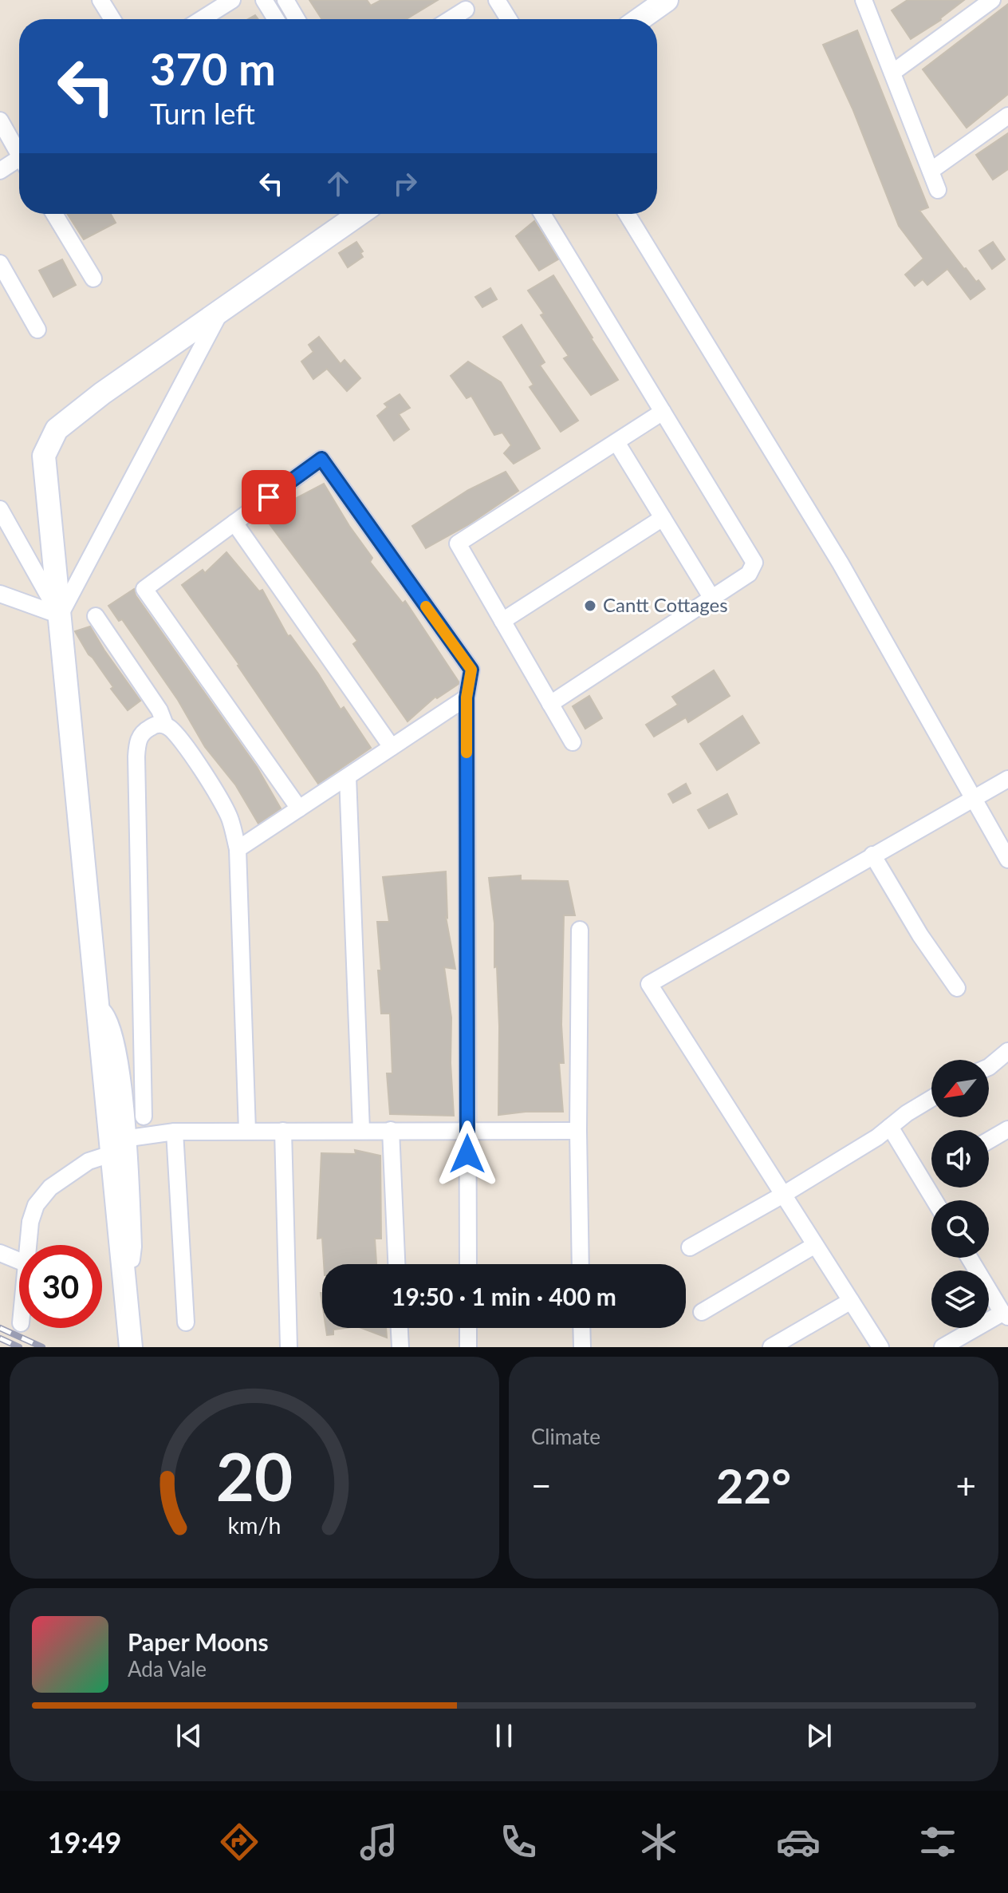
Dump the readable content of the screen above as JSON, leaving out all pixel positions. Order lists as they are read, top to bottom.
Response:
{
  "places": ["Cantt Cottages"],
  "north": "bottom left",
  "page": {
    "turn": ["370 m", "Turn left"],
    "limit": "30",
    "trip": "19:50 · 1 min · 400 m",
    "tile": "Climate",
    "heat": ["−", "22°", "+"],
    "song": ["Paper Moons", "Ada Vale"],
    "tabs": "19:49",
    "gauge": ["20", "km/h"]
  }
}
